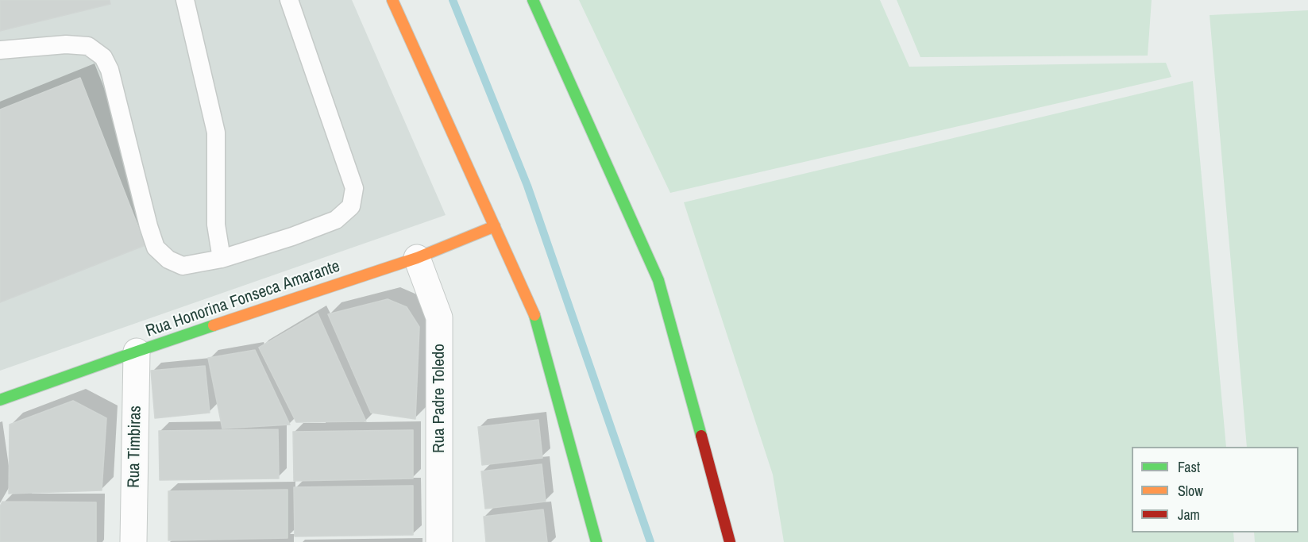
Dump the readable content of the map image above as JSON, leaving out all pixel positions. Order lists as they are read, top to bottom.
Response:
{
  "streets": {
    "main road": ["Rua Honorina Fonseca Amarante"],
    "street": ["Rua Padre Toledo", "Rua Timbiras"]
  },
  "crossings": [
    ["Rua Honorina Fonseca Amarante", "Rua Padre Toledo"],
    ["Rua Honorina Fonseca Amarante", "Rua Timbiras"]
  ],
  "legend": ["Fast", "Slow", "Jam"]
}
